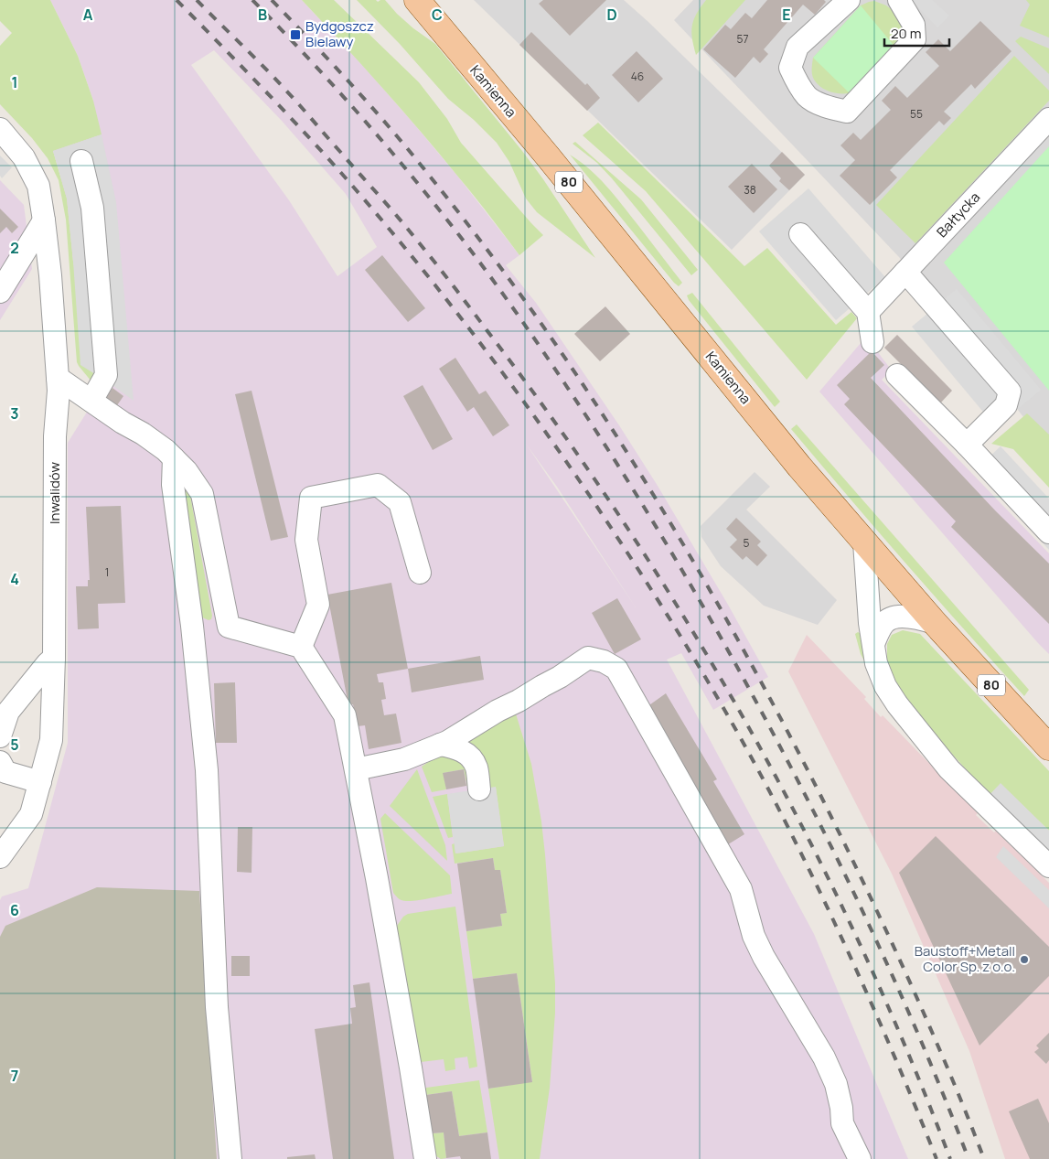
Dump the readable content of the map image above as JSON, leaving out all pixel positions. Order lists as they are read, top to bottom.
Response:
{
  "streets": {
    "main road": ["Kamienna", "80"],
    "street": ["Bałtycka", "Inwalidów"]
  },
  "places": {
    "transit": ["Bydgoszcz Bielawy"],
    "other": ["Baustoff+Metall Color Sp. z o.o."]
  },
  "house_numbers": [
    "57",
    "46",
    "55",
    "38",
    "5",
    "1"
  ],
  "scale_bar": "20 m",
  "grid": {
    "columns": [
      "A",
      "B",
      "C",
      "D",
      "E"
    ],
    "rows": [
      "1",
      "2",
      "3",
      "4",
      "5",
      "6",
      "7"
    ]
  }
}
